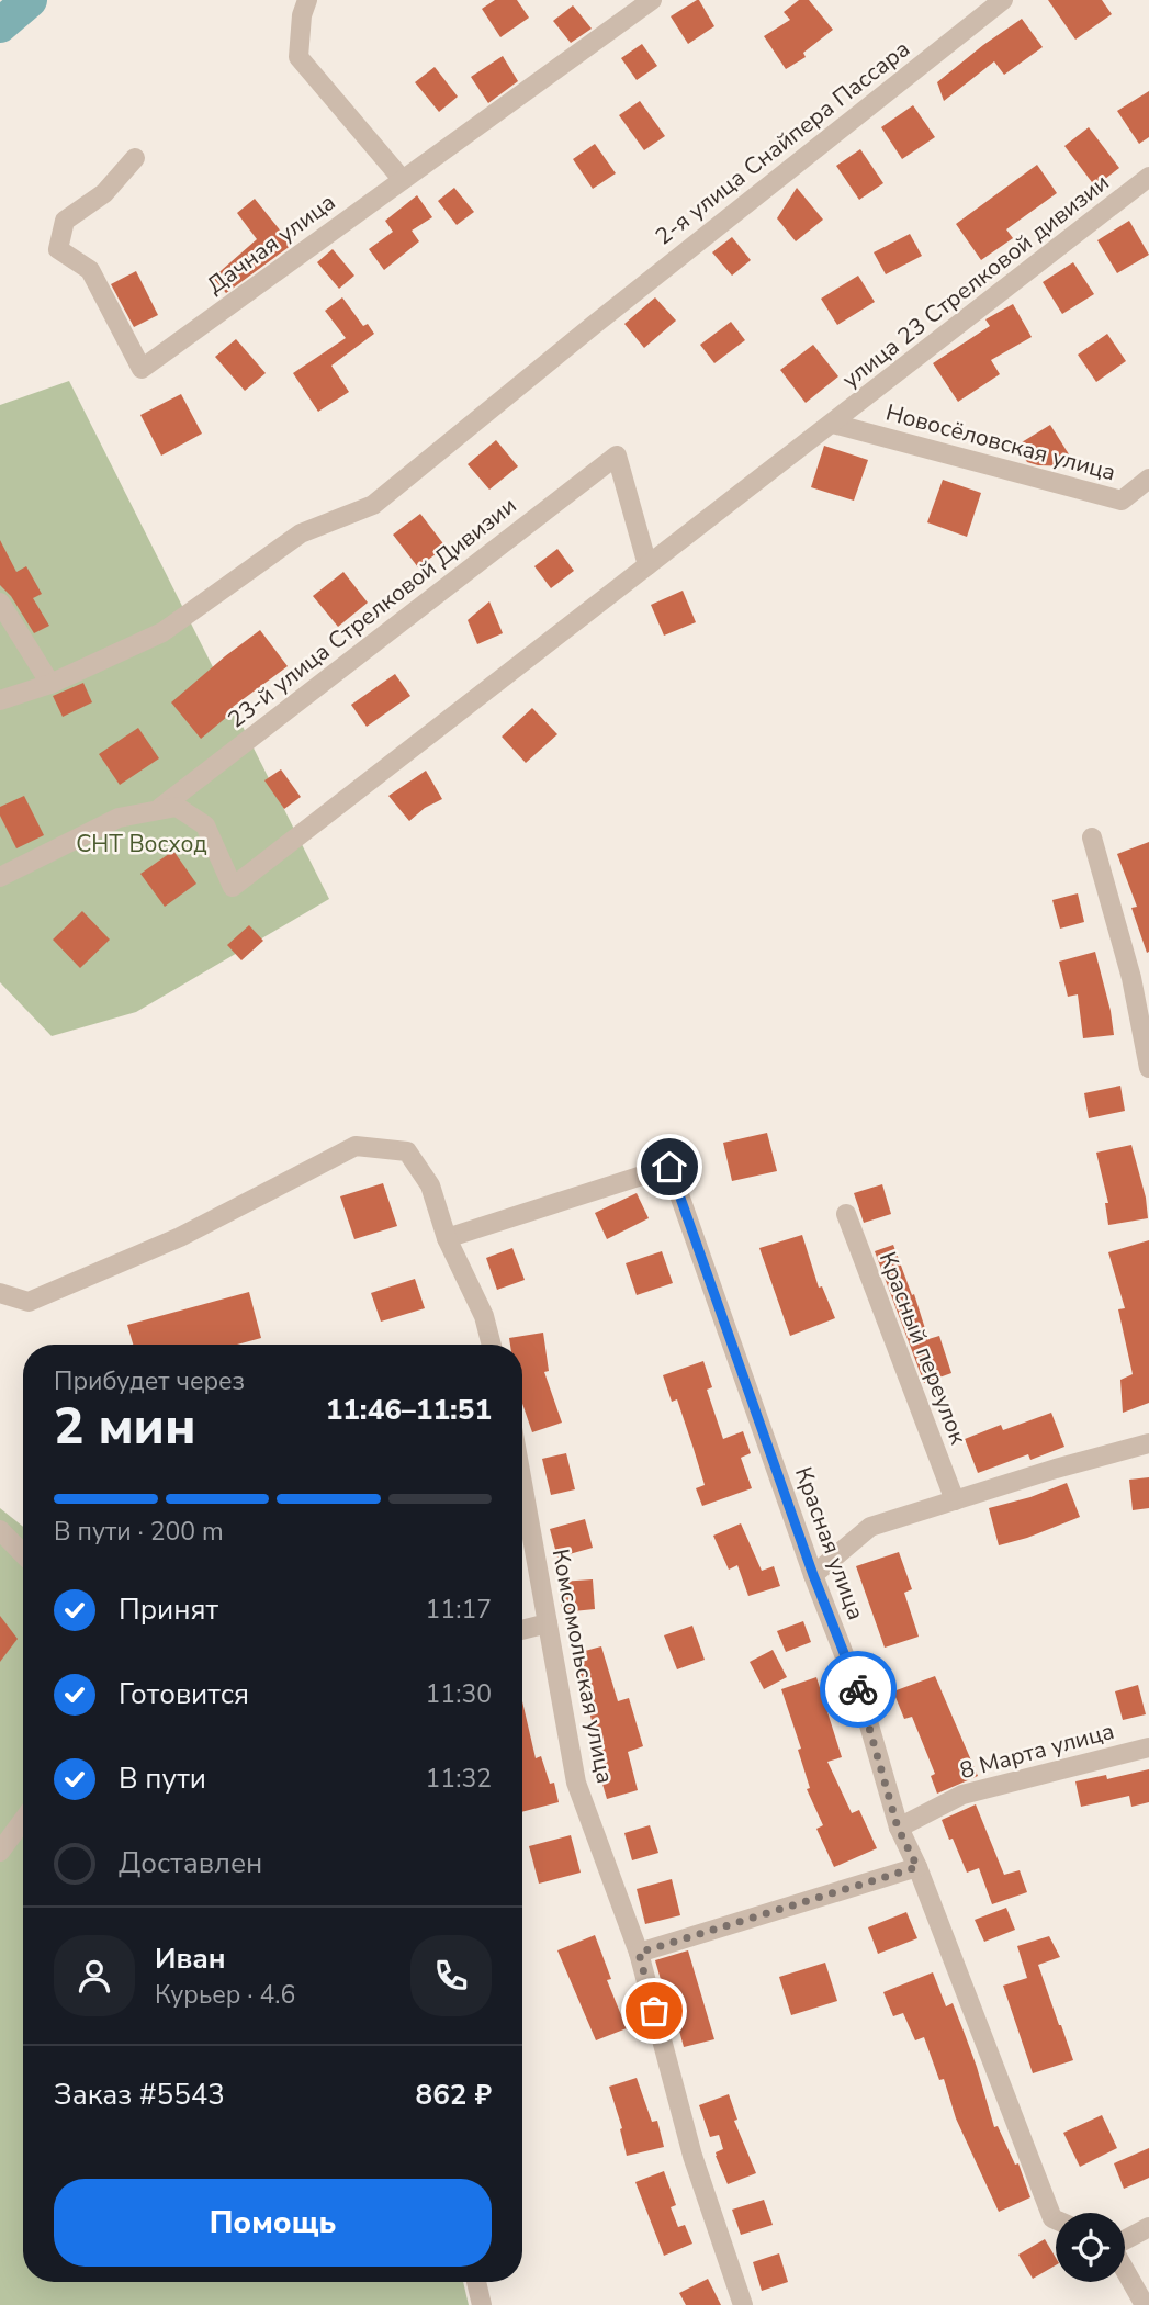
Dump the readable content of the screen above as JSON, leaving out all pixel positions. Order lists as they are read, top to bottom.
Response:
{
  "streets": {
    "street": [
      "2-я улица Снайпера Пассара",
      "Дачная улица",
      "улица 23 Стрелковой дивизии",
      "Новосёловская улица",
      "23-й улица Стрелковой Дивизии",
      "Красный переулок",
      "Красная улица",
      "Комсомольская улица",
      "8 Марта улица"
    ]
  },
  "crossings": [
    ["улица 23 Стрелковой дивизии", "Новосёловская улица"],
    ["улица 23 Стрелковой дивизии", "23-й улица Стрелковой Дивизии"],
    ["Красная улица", "8 Марта улица"]
  ],
  "parks": ["СНТ Восход"],
  "page": {
    "heading": ["2 мин", "Прибудет через", "11:46–11:51"],
    "panel": [
      "Иван",
      "Курьер · 4.6",
      "Заказ #5543",
      "862 ₽"
    ],
    "bar": "В пути · 200 m",
    "list": [
      ["Принят", "11:17"],
      ["Готовится", "11:30"],
      ["В пути", "11:32"],
      "Доставлен"
    ],
    "buttons": "Помощь"
  }
}
